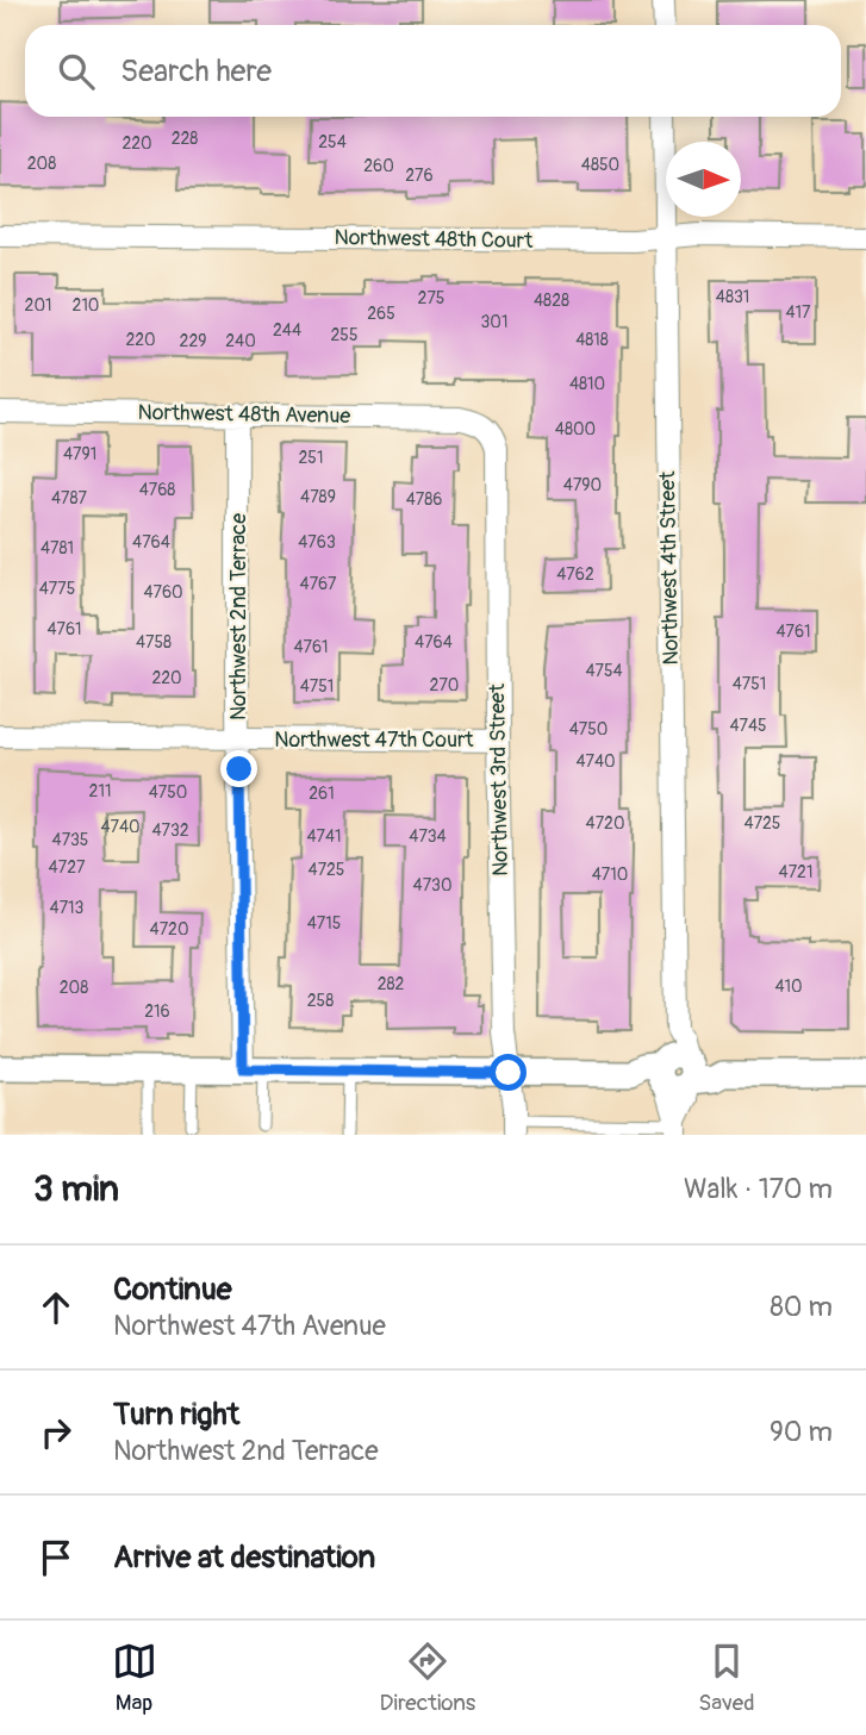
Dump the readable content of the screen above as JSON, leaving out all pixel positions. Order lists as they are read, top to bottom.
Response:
{
  "streets": {
    "street": [
      "Northwest 48th Court",
      "Northwest 48th Avenue",
      "Northwest 4th Street",
      "Northwest 2nd Terrace",
      "Northwest 47th Court",
      "Northwest 3rd Street"
    ]
  },
  "crossings": [
    ["Northwest 48th Court", "Northwest 4th Street"],
    ["Northwest 48th Avenue", "Northwest 2nd Terrace"],
    ["Northwest 48th Avenue", "Northwest 3rd Street"],
    ["Northwest 2nd Terrace", "Northwest 47th Court"],
    ["Northwest 47th Court", "Northwest 3rd Street"]
  ],
  "house_numbers": [
    "228",
    "254",
    "220",
    "208",
    "4850",
    "260",
    "276",
    "4831",
    "275",
    "4828",
    "201",
    "210",
    "417",
    "265",
    "301",
    "244",
    "255",
    "220",
    "4818",
    "229",
    "240",
    "4810",
    "4800",
    "4791",
    "251",
    "4790",
    "4768",
    "4789",
    "4787",
    "4786",
    "4764",
    "4763",
    "4781",
    "4762",
    "4767",
    "4775",
    "4760",
    "4761",
    "4761",
    "4758",
    "4764",
    "4761",
    "4754",
    "220",
    "4751",
    "270",
    "4751",
    "4745",
    "4750",
    "4740",
    "211",
    "4750",
    "261",
    "4720",
    "4725",
    "4740",
    "4732",
    "4741",
    "4734",
    "4735",
    "4727",
    "4725",
    "4721",
    "4710",
    "4730",
    "4713",
    "4715",
    "4720",
    "282",
    "410",
    "208",
    "258",
    "216"
  ],
  "north": "right",
  "page": {
    "search": "Search here",
    "heading": ["3 min", "Walk · 170 m"],
    "list": [
      ["Continue", "Northwest 47th Avenue", "80 m"],
      ["Turn right", "Northwest 2nd Terrace", "90 m"],
      "Arrive at destination"
    ],
    "nav": ["Map", "Directions", "Saved"]
  }
}
